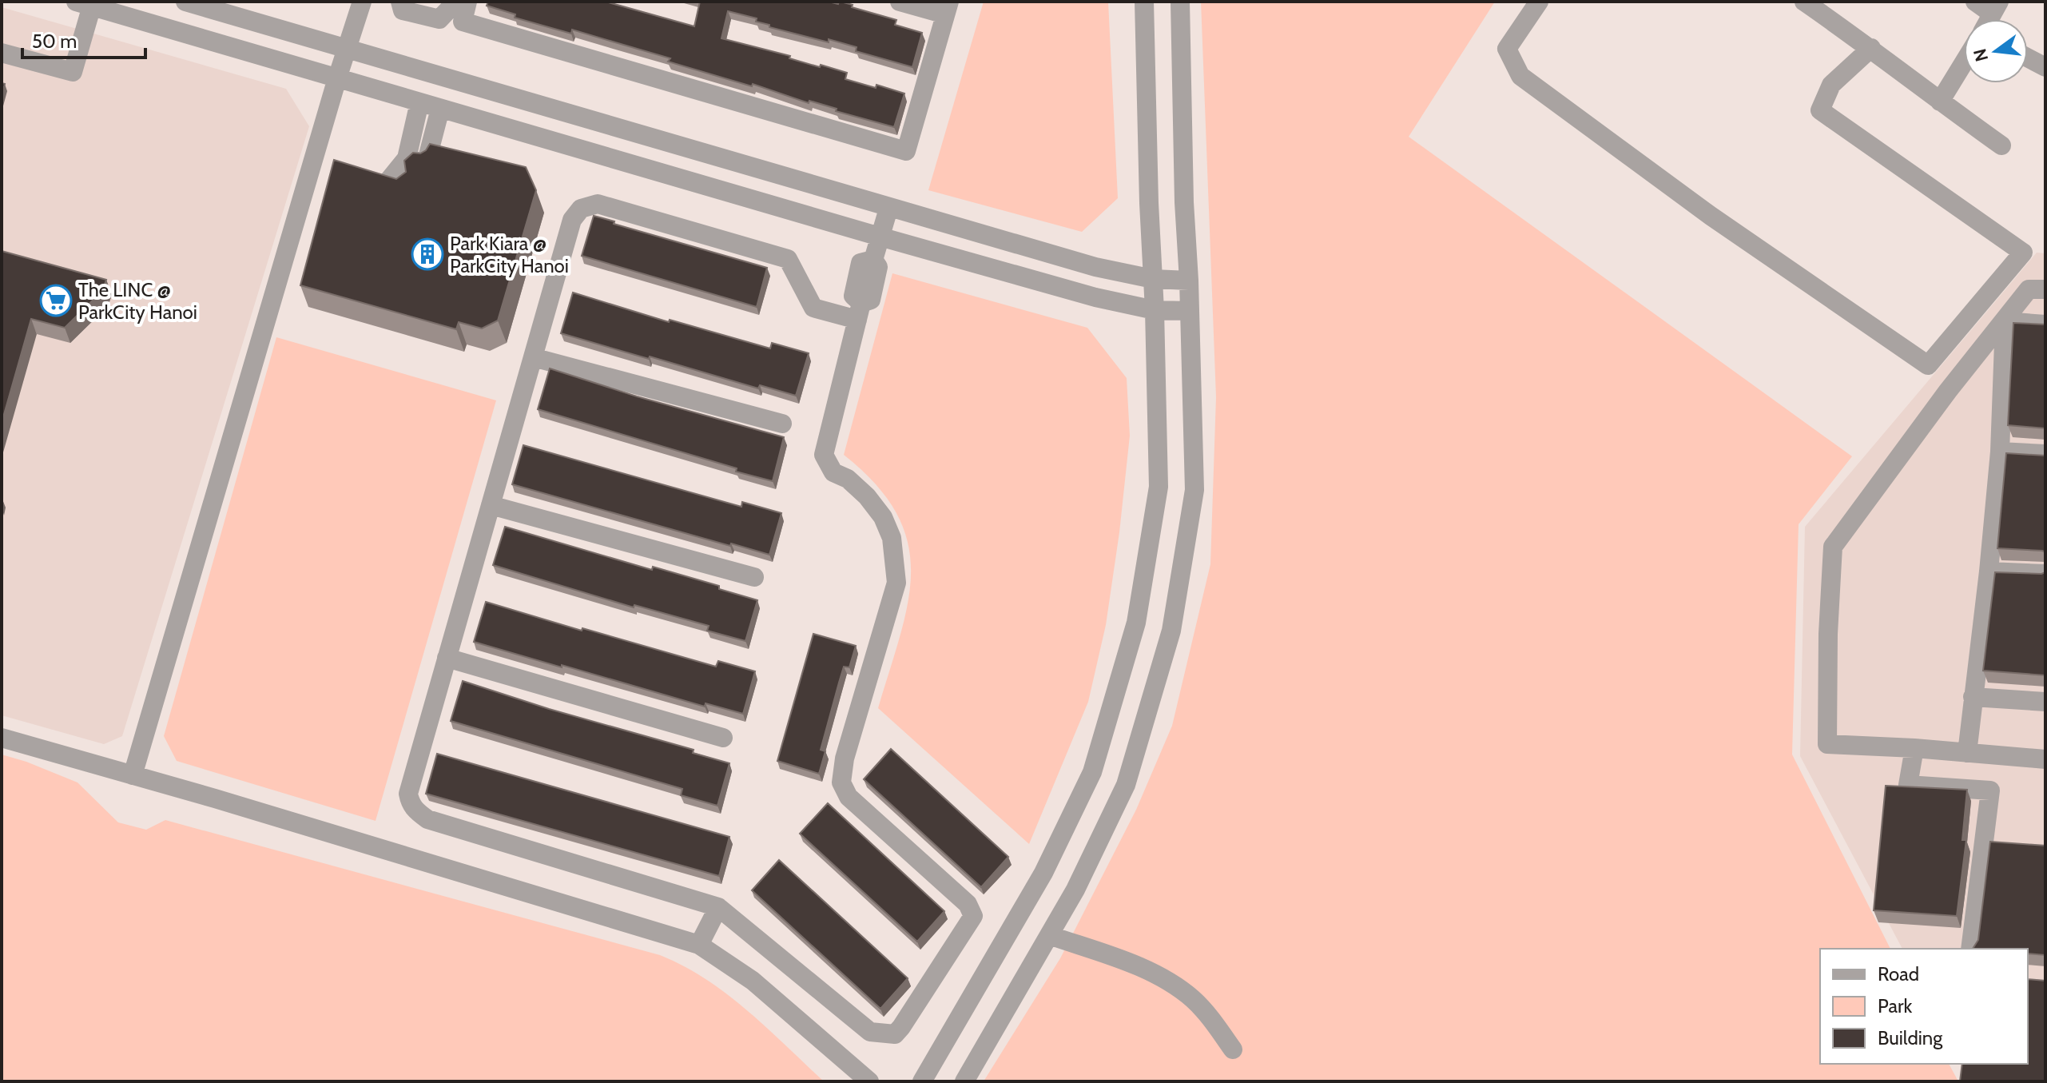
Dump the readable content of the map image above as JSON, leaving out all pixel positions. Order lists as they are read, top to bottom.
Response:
{
  "places": {
    "building": ["Park Kiara @ ParkCity Hanoi"],
    "supermarket": ["The LINC @ ParkCity Hanoi"]
  },
  "legend": ["Road", "Park", "Building"],
  "scale_bar": "50 m",
  "north": "left"
}
